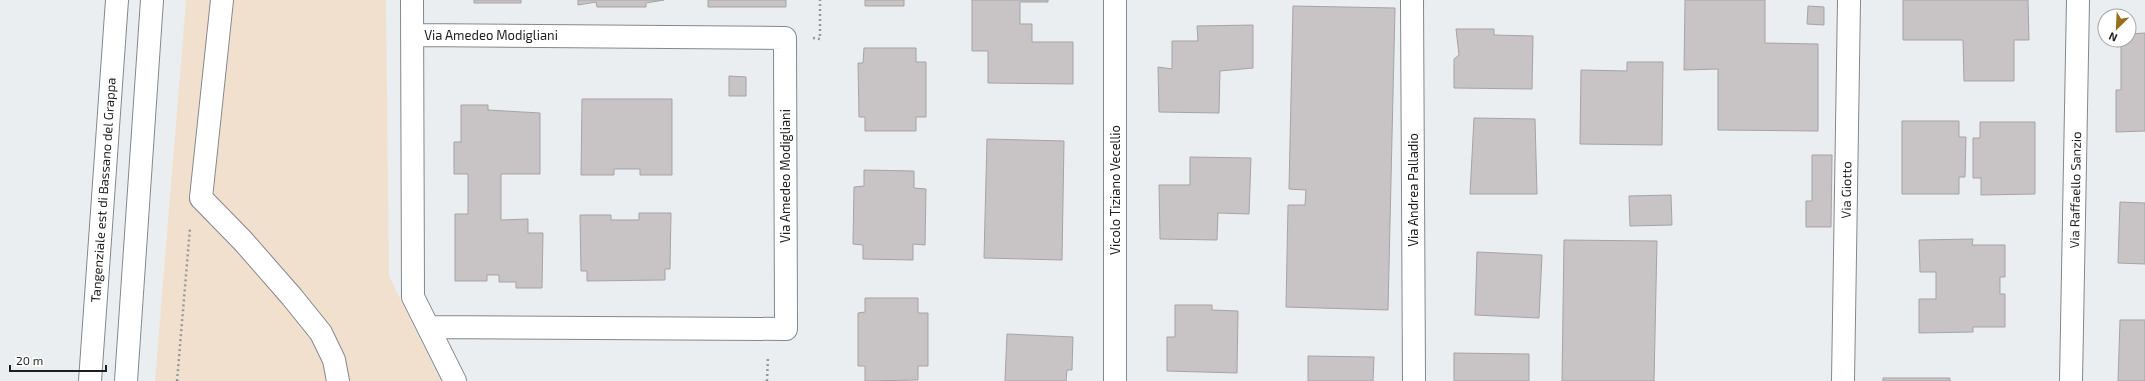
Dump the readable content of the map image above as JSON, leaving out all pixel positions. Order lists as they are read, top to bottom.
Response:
{
  "streets": {
    "main road": [
      "Via Amedeo Modigliani",
      "Tangenziale est di Bassano del Grappa",
      "Vicolo Tiziano Vecellio",
      "Via Andrea Palladio",
      "Via Giotto",
      "Via Raffaello Sanzio"
    ]
  },
  "scale_bar": "20 m",
  "north": "bottom left"
}
